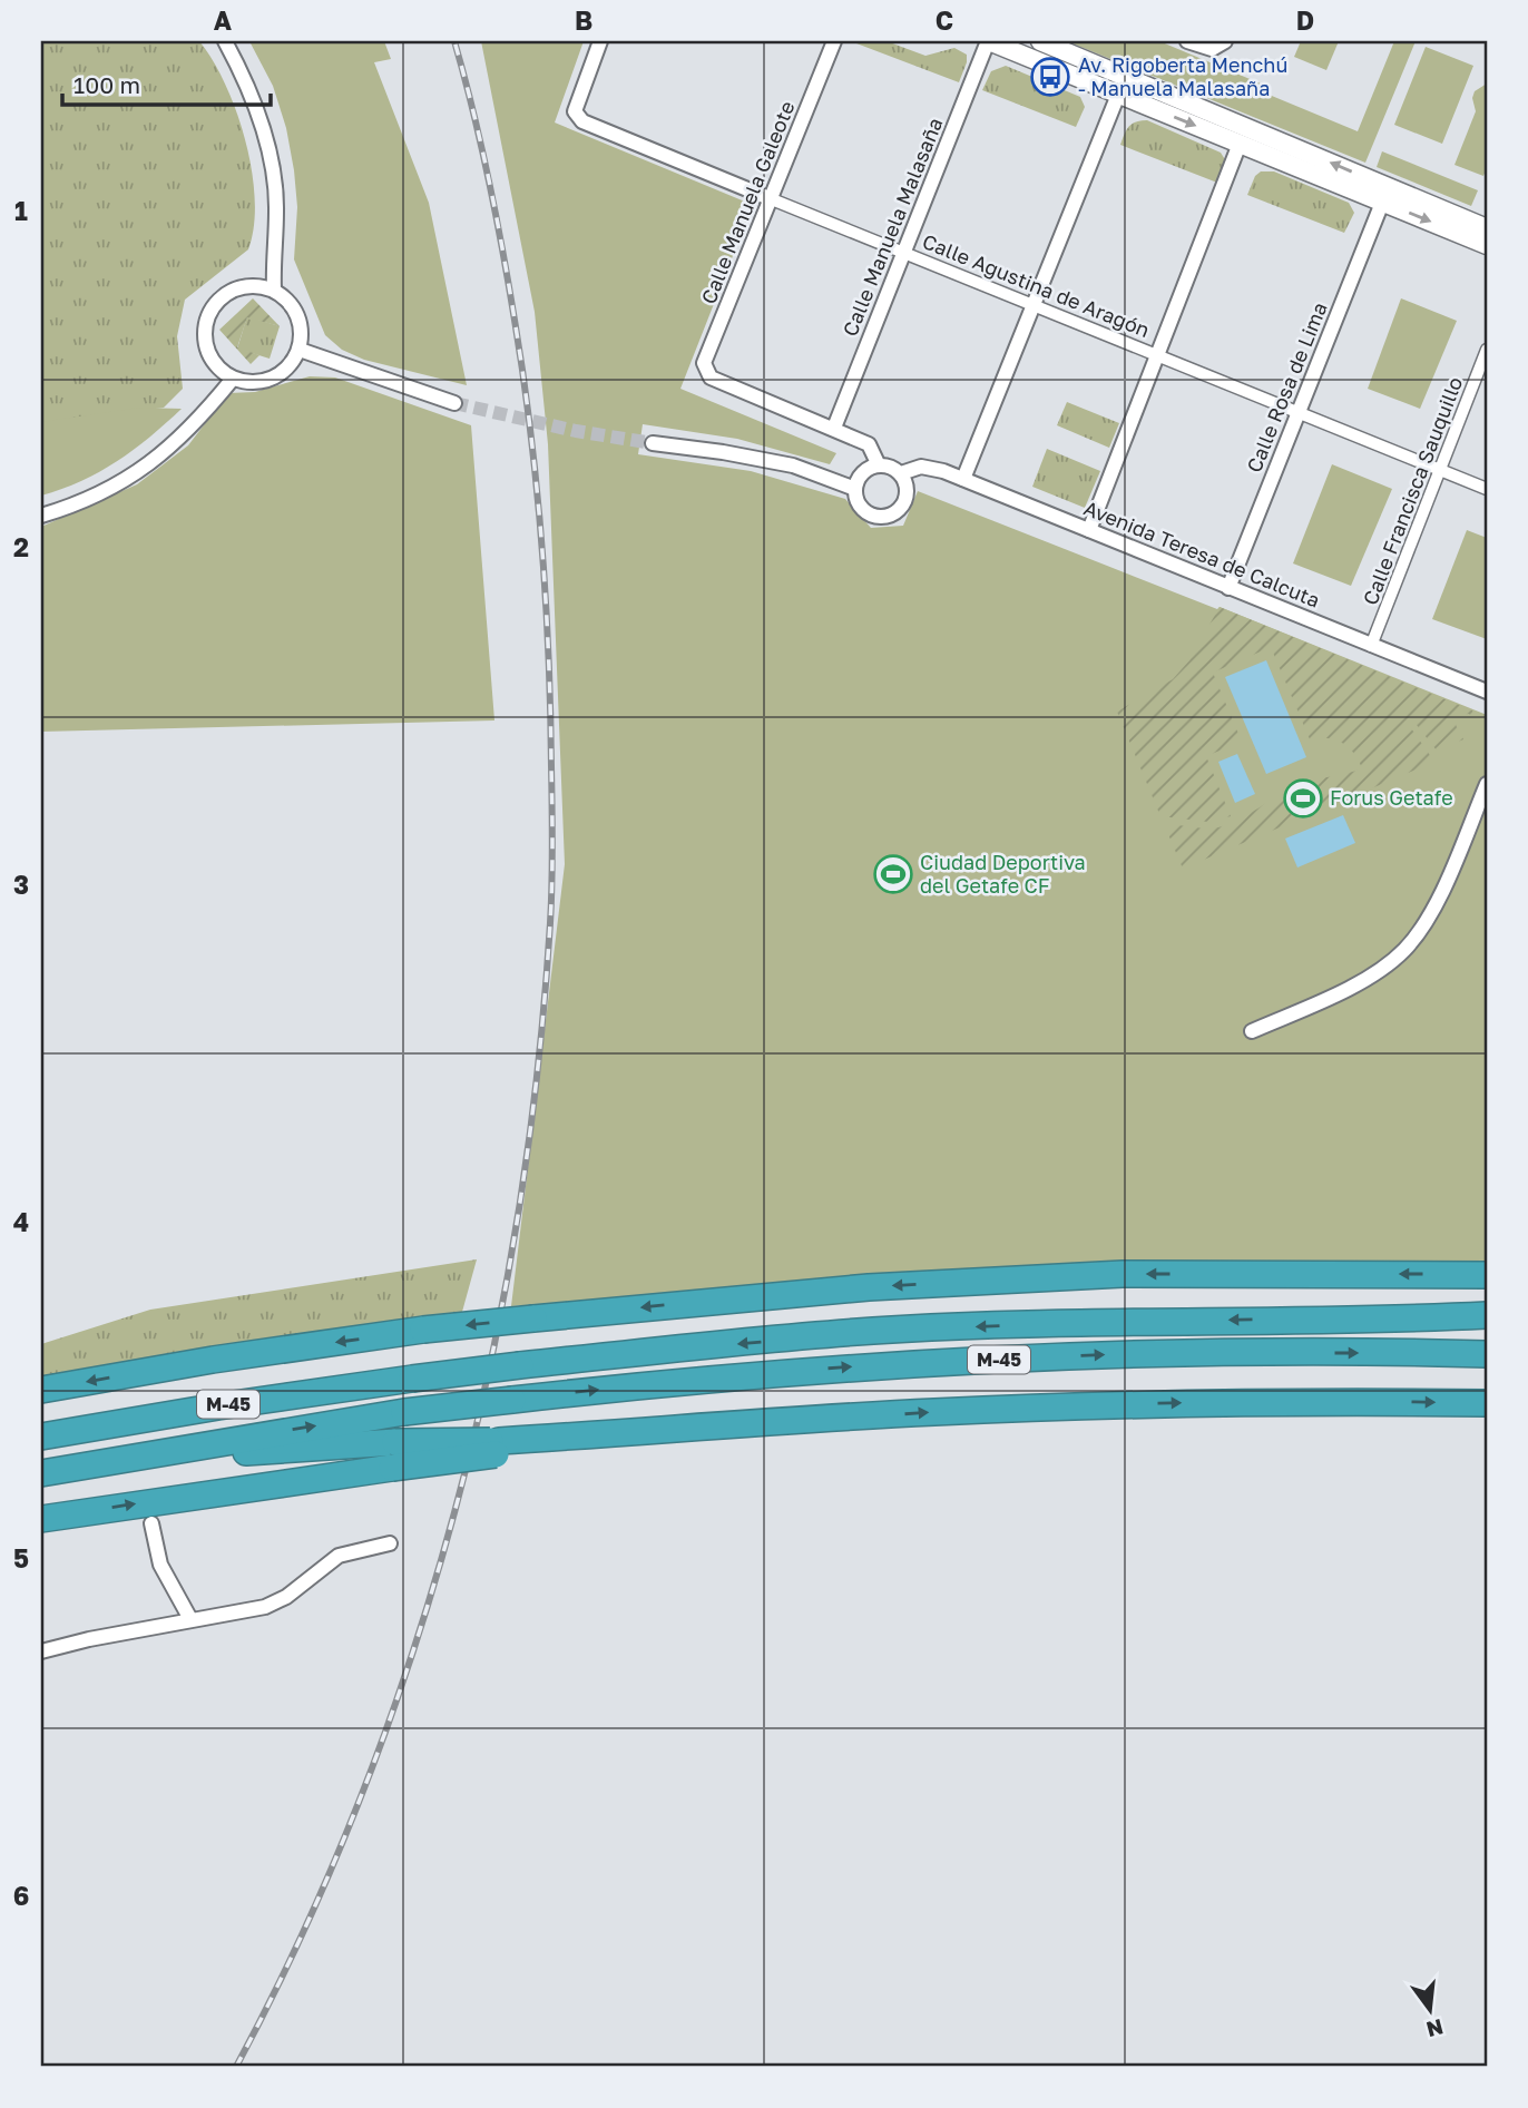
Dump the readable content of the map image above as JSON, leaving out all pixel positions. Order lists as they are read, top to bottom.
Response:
{
  "streets": {
    "highway": ["M-45"],
    "street": [
      "Calle Manuela Galeote",
      "Calle Manuela Malasaña",
      "Calle Agustina de Aragón",
      "Calle Rosa de Lima",
      "Calle Francisca Sauquillo",
      "Avenida Teresa de Calcuta"
    ]
  },
  "crossings": [
    ["Calle Manuela Galeote", "Calle Manuela Malasaña"],
    ["Calle Manuela Galeote", "Calle Agustina de Aragón"],
    ["Calle Manuela Malasaña", "Calle Agustina de Aragón"],
    ["Calle Agustina de Aragón", "Calle Rosa de Lima"],
    ["Calle Agustina de Aragón", "Calle Francisca Sauquillo"],
    ["Calle Rosa de Lima", "Avenida Teresa de Calcuta"],
    ["Calle Francisca Sauquillo", "Avenida Teresa de Calcuta"]
  ],
  "places": {
    "bus stop": ["Av. Rigoberta Menchú - Manuela Malasaña"],
    "sports": ["Forus Getafe", "Ciudad Deportiva del Getafe CF"]
  },
  "scale_bar": "100 m",
  "north": "bottom",
  "grid": {
    "columns": [
      "A",
      "B",
      "C",
      "D"
    ],
    "rows": [
      "1",
      "2",
      "3",
      "4",
      "5",
      "6"
    ]
  }
}
